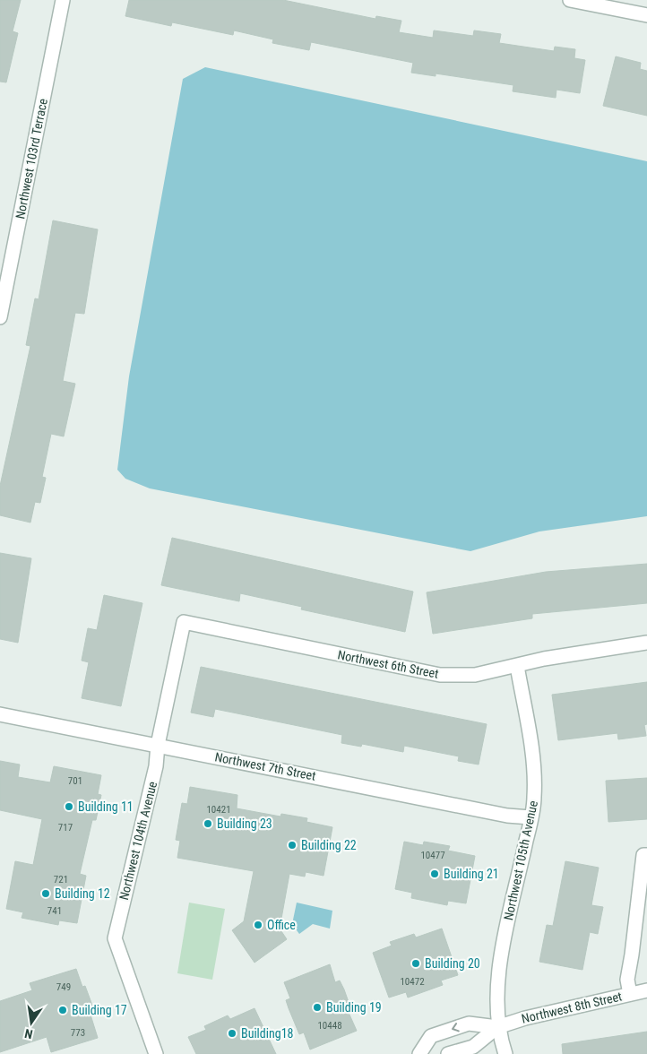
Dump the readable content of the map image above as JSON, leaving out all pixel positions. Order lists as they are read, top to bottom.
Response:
{
  "streets": {
    "street": [
      "Northwest 103rd Terrace",
      "Northwest 6th Street",
      "Northwest 7th Street",
      "Northwest 104th Avenue",
      "Northwest 105th Avenue",
      "Northwest 8th Street"
    ]
  },
  "crossings": [
    ["Northwest 6th Street", "Northwest 104th Avenue"],
    ["Northwest 6th Street", "Northwest 105th Avenue"],
    ["Northwest 7th Street", "Northwest 104th Avenue"],
    ["Northwest 7th Street", "Northwest 105th Avenue"],
    ["Northwest 105th Avenue", "Northwest 8th Street"]
  ],
  "places": [
    "Building 11",
    "Building 23",
    "Building 22",
    "Building 21",
    "Building 12",
    "Office",
    "Building 20",
    "Building 19",
    "Building 17",
    "Building18"
  ],
  "house_numbers": [
    "701",
    "10421",
    "717",
    "10477",
    "721",
    "741",
    "10472",
    "749",
    "10448",
    "773"
  ],
  "north": "bottom"
}
